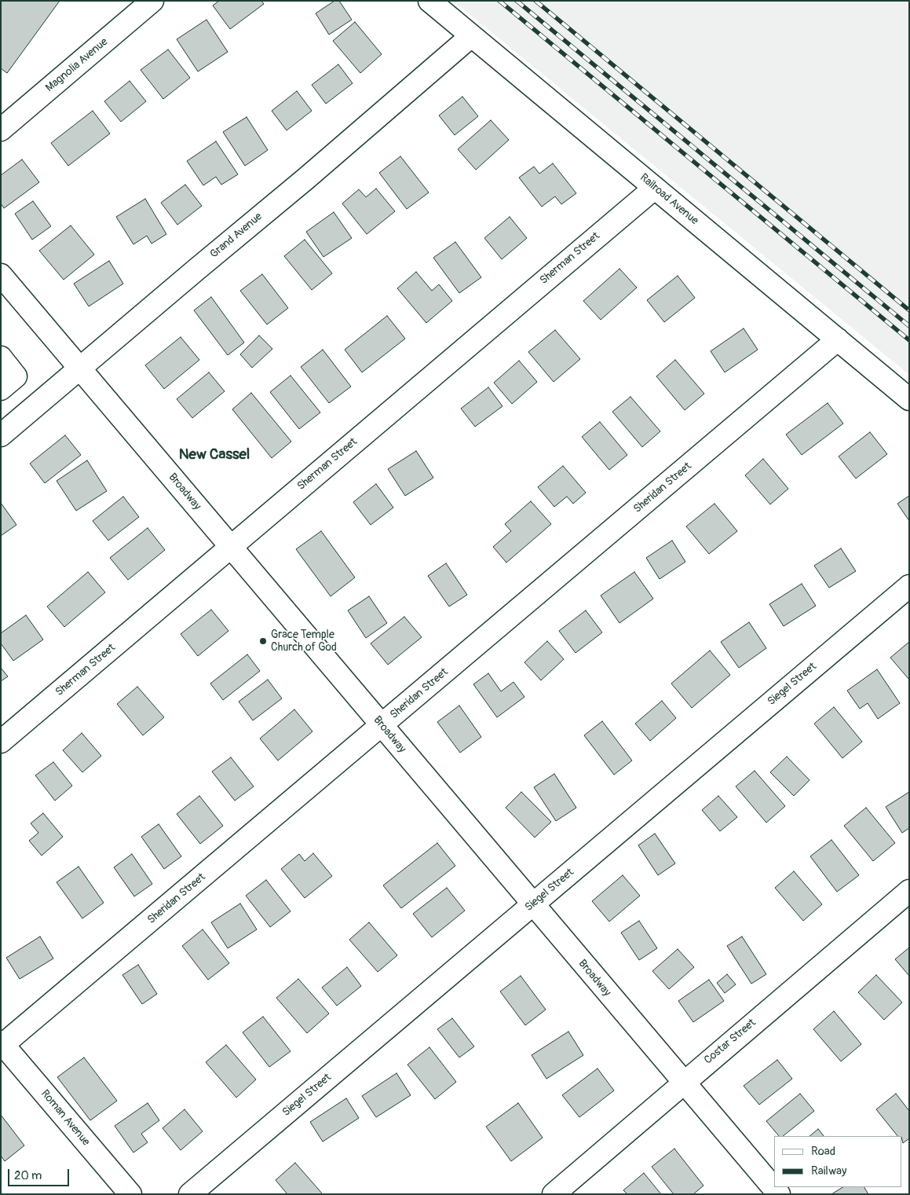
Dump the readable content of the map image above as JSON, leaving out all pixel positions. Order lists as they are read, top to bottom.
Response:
{
  "streets": {
    "street": [
      "Magnolia Avenue",
      "Railroad Avenue",
      "Grand Avenue",
      "Sherman Street",
      "Sheridan Street",
      "Broadway",
      "Siegel Street",
      "Costar Street",
      "Roman Avenue"
    ]
  },
  "crossings": [
    ["Railroad Avenue", "Grand Avenue"],
    ["Railroad Avenue", "Sherman Street"],
    ["Railroad Avenue", "Sheridan Street"],
    ["Grand Avenue", "Broadway"],
    ["Sherman Street", "Broadway"],
    ["Sheridan Street", "Broadway"],
    ["Sheridan Street", "Roman Avenue"],
    ["Broadway", "Siegel Street"],
    ["Broadway", "Costar Street"]
  ],
  "districts": ["New Cassel"],
  "places": ["Grace Temple Church of God"],
  "legend": ["Road", "Railway"],
  "scale_bar": "20 m"
}
